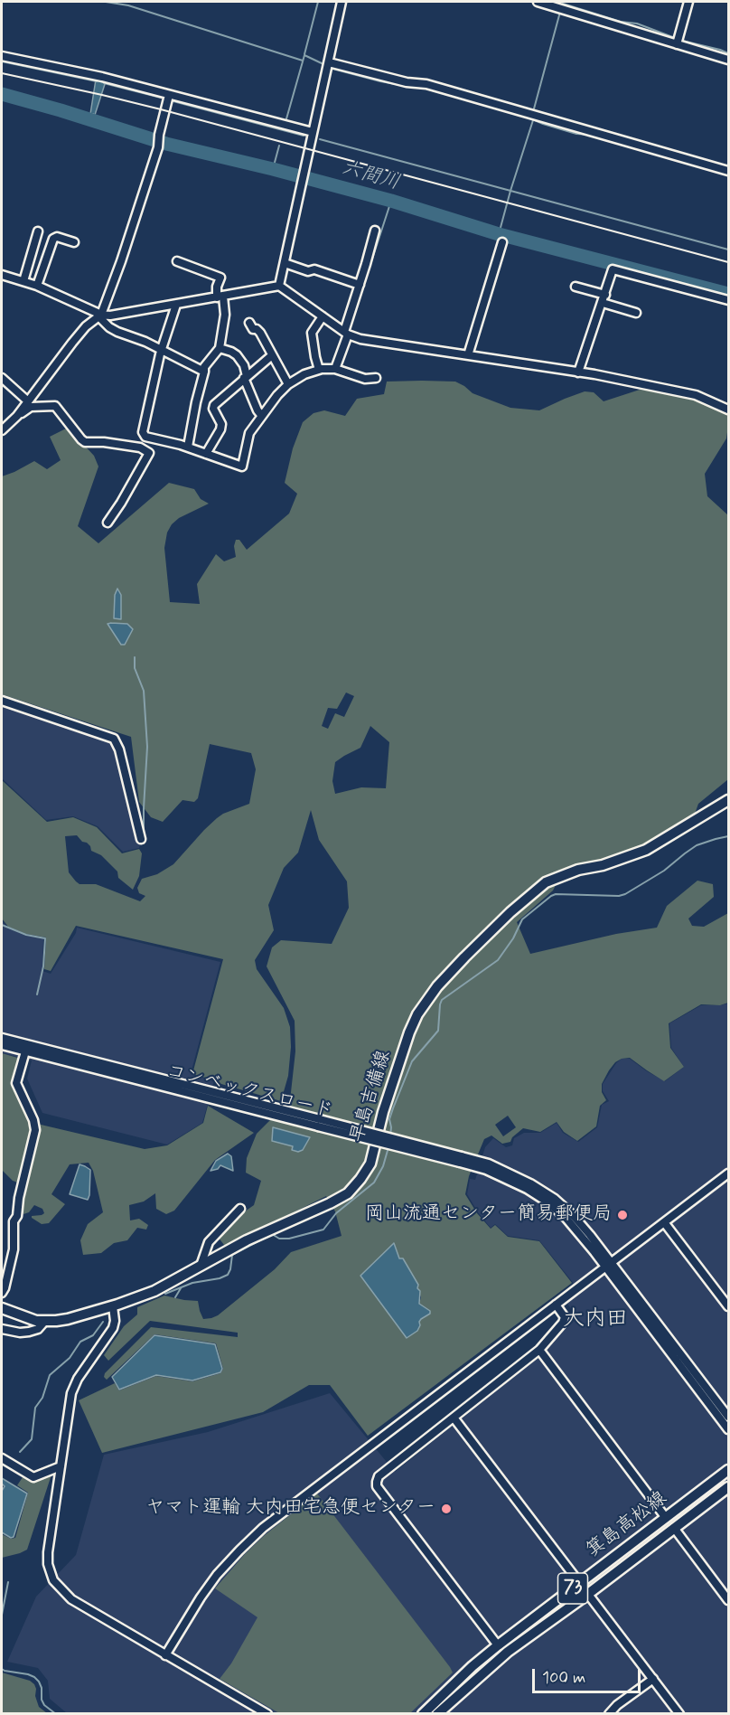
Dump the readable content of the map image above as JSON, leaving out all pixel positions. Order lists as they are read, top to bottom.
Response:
{
  "streets": {
    "main road": ["早島吉備線", "箕島高松線", "73"],
    "street": ["コンベックスロード"]
  },
  "districts": ["大内田"],
  "water": ["六間川"],
  "places": ["岡山流通センター簡易郵便局", "ヤマト運輸 大内田宅急便センター"],
  "scale_bar": "100 m"
}
